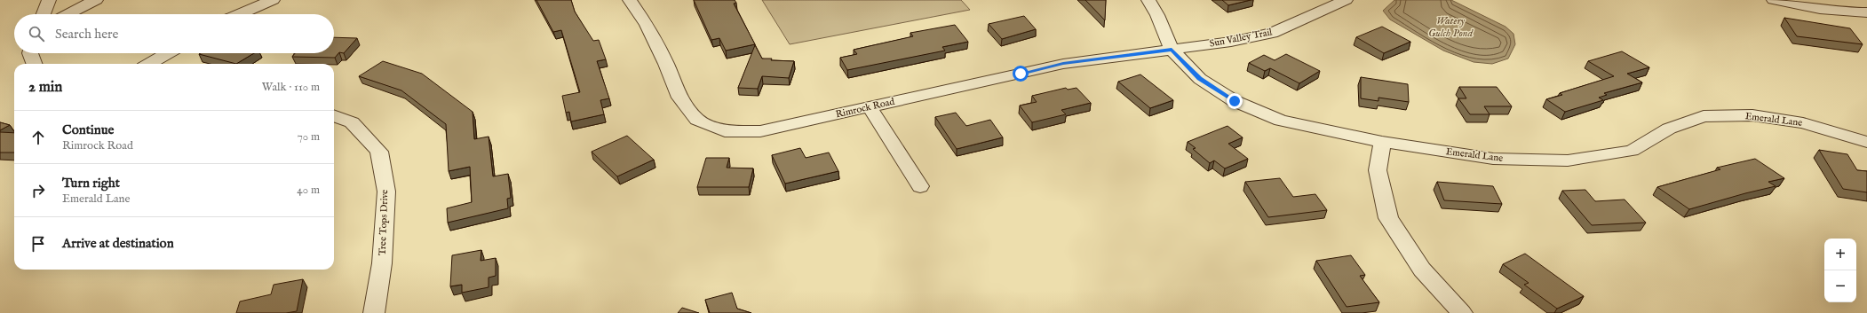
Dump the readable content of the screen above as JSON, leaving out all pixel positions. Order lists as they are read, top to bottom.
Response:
{
  "streets": {
    "street": [
      "Sun Valley Trail",
      "Rimrock Road",
      "Emerald Lane",
      "Tree Tops Drive"
    ]
  },
  "crossings": [
    ["Sun Valley Trail", "Rimrock Road"],
    ["Sun Valley Trail", "Emerald Lane"],
    ["Rimrock Road", "Emerald Lane"]
  ],
  "water": ["Watery Gulch Pond"],
  "page": {
    "search": "Search here",
    "heading": ["2 min", "Walk · 110 m"],
    "list": [
      ["Continue", "Rimrock Road", "70 m"],
      ["Turn right", "Emerald Lane", "40 m"],
      "Arrive at destination"
    ],
    "map_buttons": ["+", "−"]
  }
}
